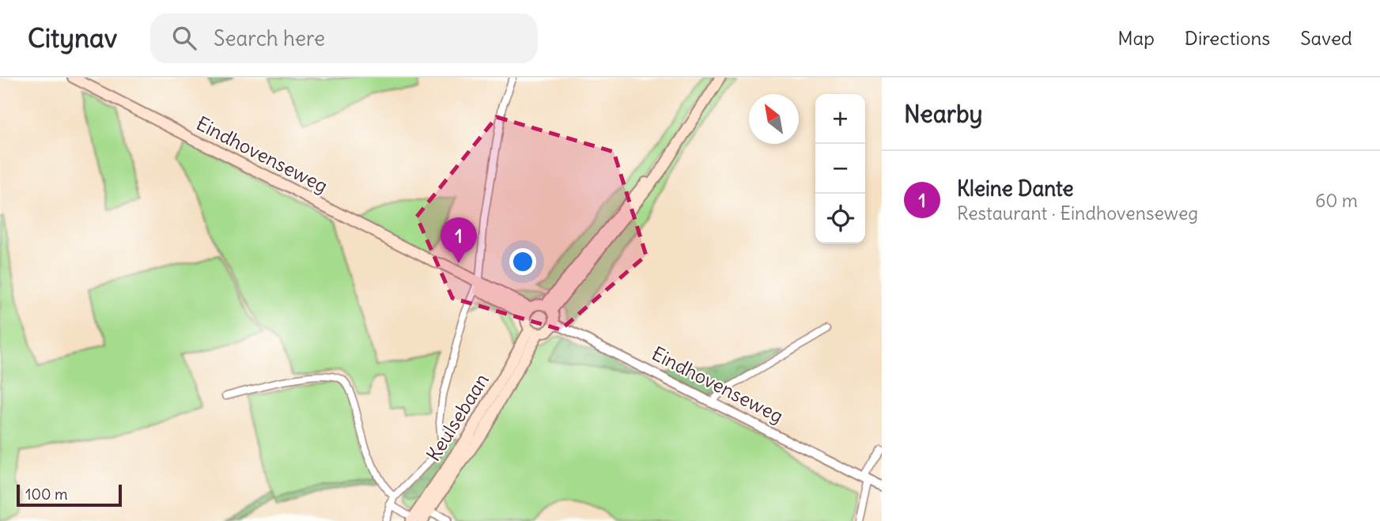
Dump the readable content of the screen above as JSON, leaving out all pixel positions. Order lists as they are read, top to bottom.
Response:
{
  "streets": {
    "main road": ["Eindhovenseweg", "Keulsebaan"]
  },
  "crossings": [
    ["Eindhovenseweg", "Keulsebaan"]
  ],
  "scale_bar": "100 m",
  "north": "top left",
  "page": {
    "header": "Citynav",
    "search": "Search here",
    "nav": ["Map", "Directions", "Saved"],
    "heading": "Nearby",
    "map_buttons": ["+", "−"],
    "list": [
      {
        "mark": "1",
        "name": "Kleine Dante",
        "note": "Restaurant · Eindhovenseweg",
        "value": "60 m"
      }
    ],
    "pins": "1",
    "scale": "100 m"
  }
}
